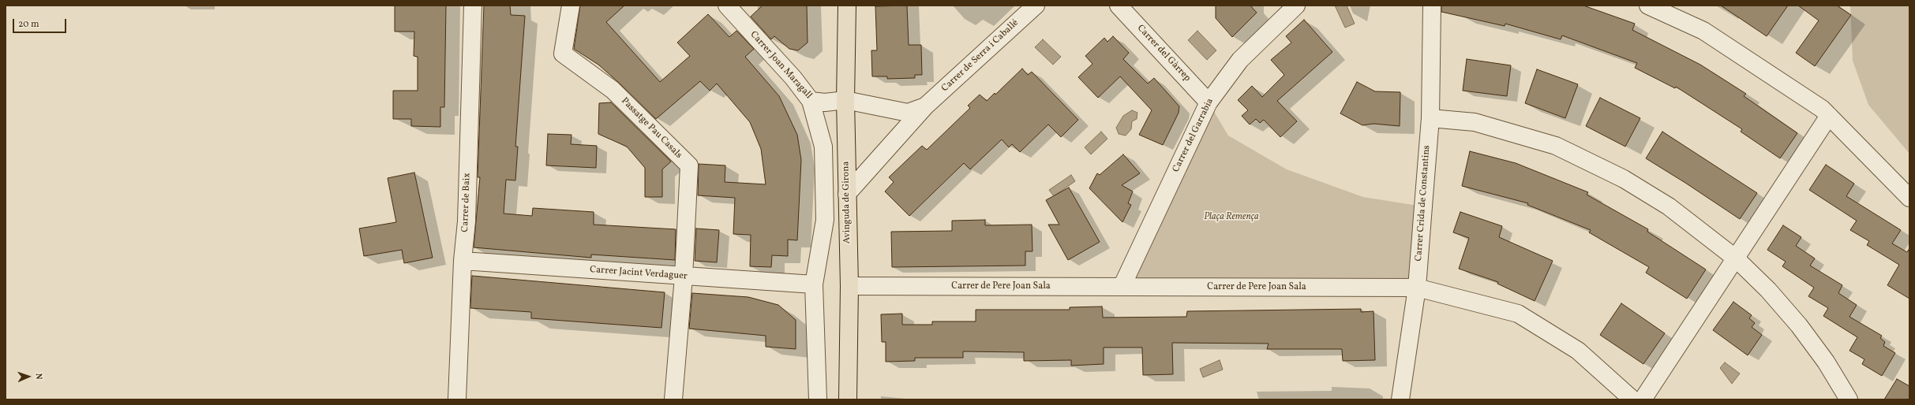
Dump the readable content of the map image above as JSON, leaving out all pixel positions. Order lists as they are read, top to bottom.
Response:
{
  "streets": {
    "main road": ["Avinguda de Girona"],
    "street": [
      "Carrer del Gàrrep",
      "Carrer de Serra i Caballé",
      "Carrer Joan Maragall",
      "Passatge Pau Casals",
      "Carrer del Garrabia",
      "Carrer de Baix",
      "Carrer Crida de Constantins",
      "Carrer Jacint Verdaguer",
      "Carrer de Pere Joan Sala"
    ]
  },
  "crossings": [
    ["Carrer del Gàrrep", "Carrer del Garrabia"],
    ["Carrer de Serra i Caballé", "Carrer Joan Maragall"],
    ["Carrer de Serra i Caballé", "Avinguda de Girona"],
    ["Carrer Joan Maragall", "Avinguda de Girona"],
    ["Passatge Pau Casals", "Carrer Jacint Verdaguer"],
    ["Carrer del Garrabia", "Carrer de Pere Joan Sala"],
    ["Carrer de Baix", "Carrer Jacint Verdaguer"],
    ["Avinguda de Girona", "Carrer de Pere Joan Sala"],
    ["Carrer Crida de Constantins", "Carrer de Pere Joan Sala"]
  ],
  "parks": ["Plaça Remença"],
  "scale_bar": "20 m",
  "north": "right"
}
